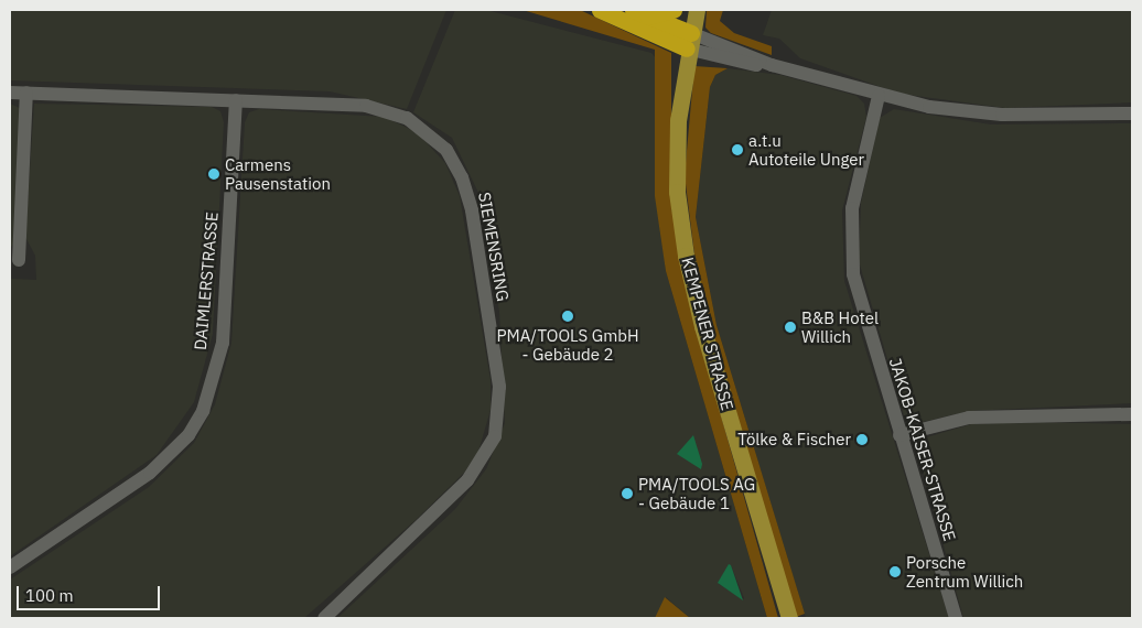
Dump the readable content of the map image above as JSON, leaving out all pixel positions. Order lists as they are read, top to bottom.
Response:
{
  "streets": {
    "main road": ["KEMPENER STRASSE"],
    "street": ["SIEMENSRING", "DAIMLERSTRASSE", "JAKOB-KAISER-STRASSE"]
  },
  "crossings": [
    ["SIEMENSRING", "DAIMLERSTRASSE"]
  ],
  "places": [
    "a.t.u Autoteile Unger",
    "Carmens Pausenstation",
    "PMA/TOOLS GmbH - Gebäude 2",
    "B&B Hotel Willich",
    "Tölke & Fischer",
    "PMA/TOOLS AG - Gebäude 1",
    "Porsche Zentrum Willich"
  ],
  "scale_bar": "100 m"
}
